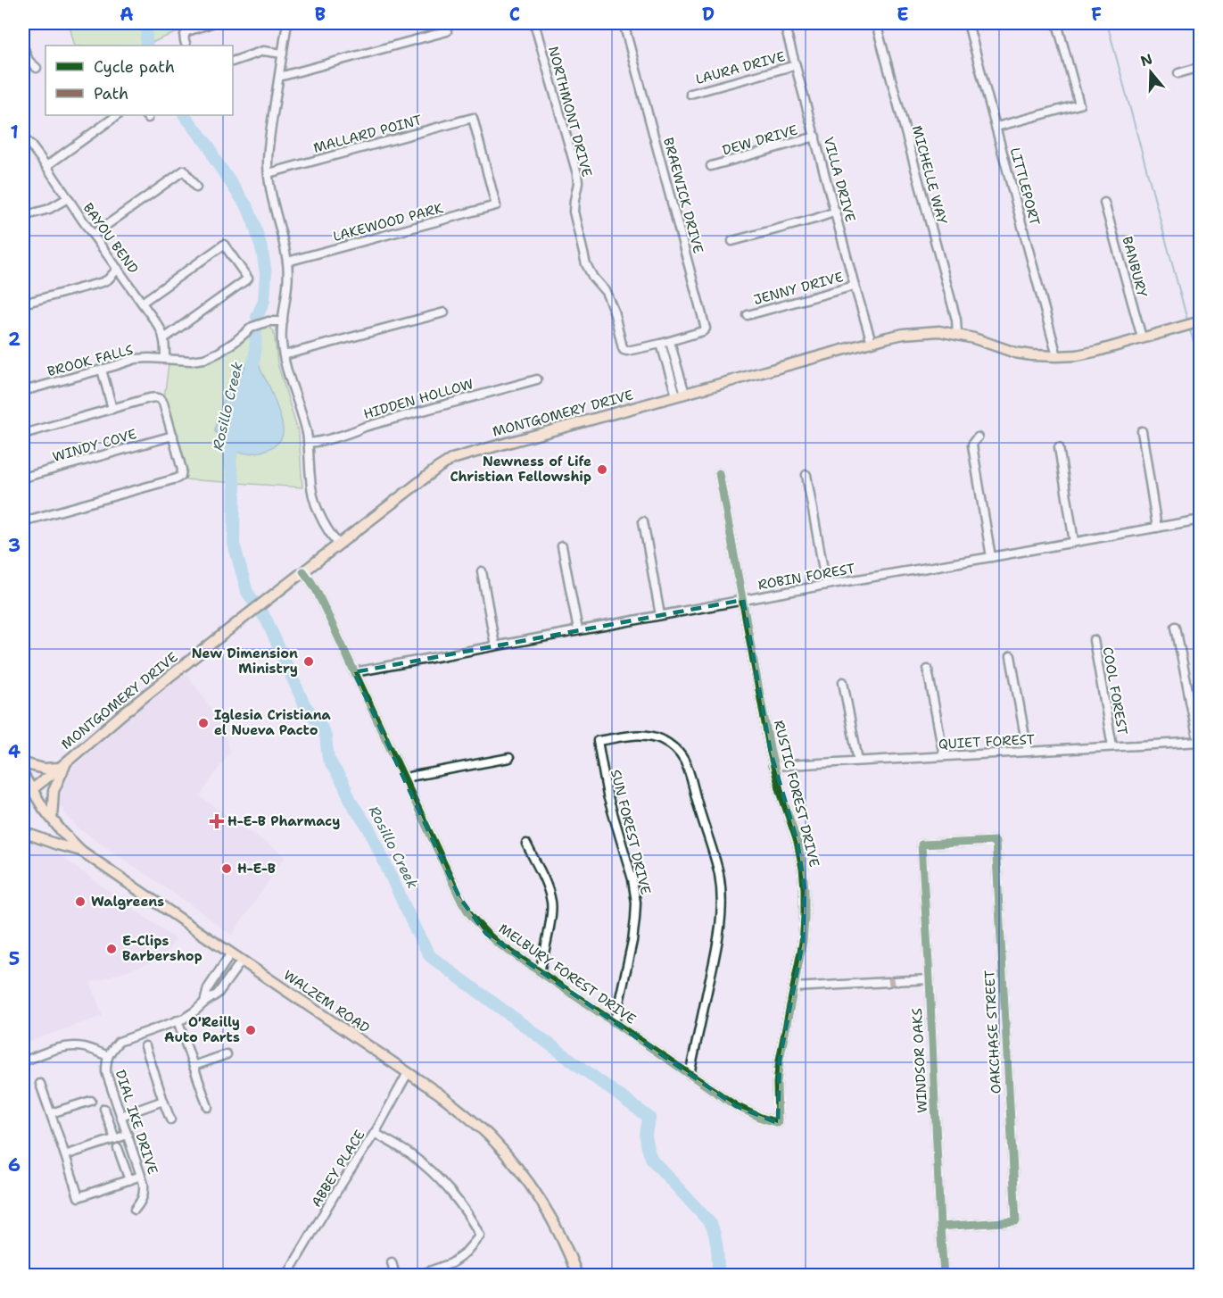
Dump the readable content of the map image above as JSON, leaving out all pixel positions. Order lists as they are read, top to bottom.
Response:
{
  "streets": {
    "main road": ["MONTGOMERY DRIVE", "WALZEM ROAD"],
    "street": [
      "LAURA DRIVE",
      "NORTHMONT DRIVE",
      "MALLARD POINT",
      "DEW DRIVE",
      "MICHELLE WAY",
      "VILLA DRIVE",
      "LITTLEPORT",
      "BRAEWICK DRIVE",
      "LAKEWOOD PARK",
      "BAYOU BEND",
      "BANBURY",
      "JENNY DRIVE",
      "BROOK FALLS",
      "HIDDEN HOLLOW",
      "WINDY COVE",
      "ROBIN FOREST",
      "COOL FOREST",
      "QUIET FOREST",
      "RUSTIC FOREST DRIVE",
      "SUN FOREST DRIVE",
      "MELBURY FOREST DRIVE",
      "OAKCHASE STREET",
      "WINDSOR OAKS",
      "DIAL IKE DRIVE",
      "ABBEY PLACE"
    ]
  },
  "crossings": [
    ["LAURA DRIVE", "VILLA DRIVE"],
    ["NORTHMONT DRIVE", "BRAEWICK DRIVE"],
    ["MALLARD POINT", "LAKEWOOD PARK"],
    ["DEW DRIVE", "VILLA DRIVE"],
    ["MICHELLE WAY", "MONTGOMERY DRIVE"],
    ["VILLA DRIVE", "JENNY DRIVE"],
    ["VILLA DRIVE", "MONTGOMERY DRIVE"],
    ["LITTLEPORT", "MONTGOMERY DRIVE"],
    ["BAYOU BEND", "BROOK FALLS"],
    ["BANBURY", "MONTGOMERY DRIVE"],
    ["MONTGOMERY DRIVE", "MELBURY FOREST DRIVE"],
    ["MONTGOMERY DRIVE", "WALZEM ROAD"],
    ["ROBIN FOREST", "RUSTIC FOREST DRIVE"],
    ["ROBIN FOREST", "MELBURY FOREST DRIVE"],
    ["COOL FOREST", "QUIET FOREST"],
    ["QUIET FOREST", "RUSTIC FOREST DRIVE"],
    ["RUSTIC FOREST DRIVE", "MELBURY FOREST DRIVE"],
    ["SUN FOREST DRIVE", "MELBURY FOREST DRIVE"],
    ["WALZEM ROAD", "DIAL IKE DRIVE"],
    ["WALZEM ROAD", "ABBEY PLACE"],
    ["OAKCHASE STREET", "WINDSOR OAKS"]
  ],
  "water": ["Rosillo Creek"],
  "places": {
    "other": [
      "Newness of Life Christian Fellowship",
      "New Dimension Ministry",
      "Iglesia Cristiana el Nueva Pacto",
      "H-E-B",
      "Walgreens",
      "E-Clips Barbershop",
      "O'Reilly Auto Parts"
    ],
    "health": ["H-E-B Pharmacy"]
  },
  "legend": ["Cycle path", "Path"],
  "north": "top",
  "grid": {
    "columns": [
      "A",
      "B",
      "C",
      "D",
      "E",
      "F"
    ],
    "rows": [
      "1",
      "2",
      "3",
      "4",
      "5",
      "6"
    ]
  }
}
